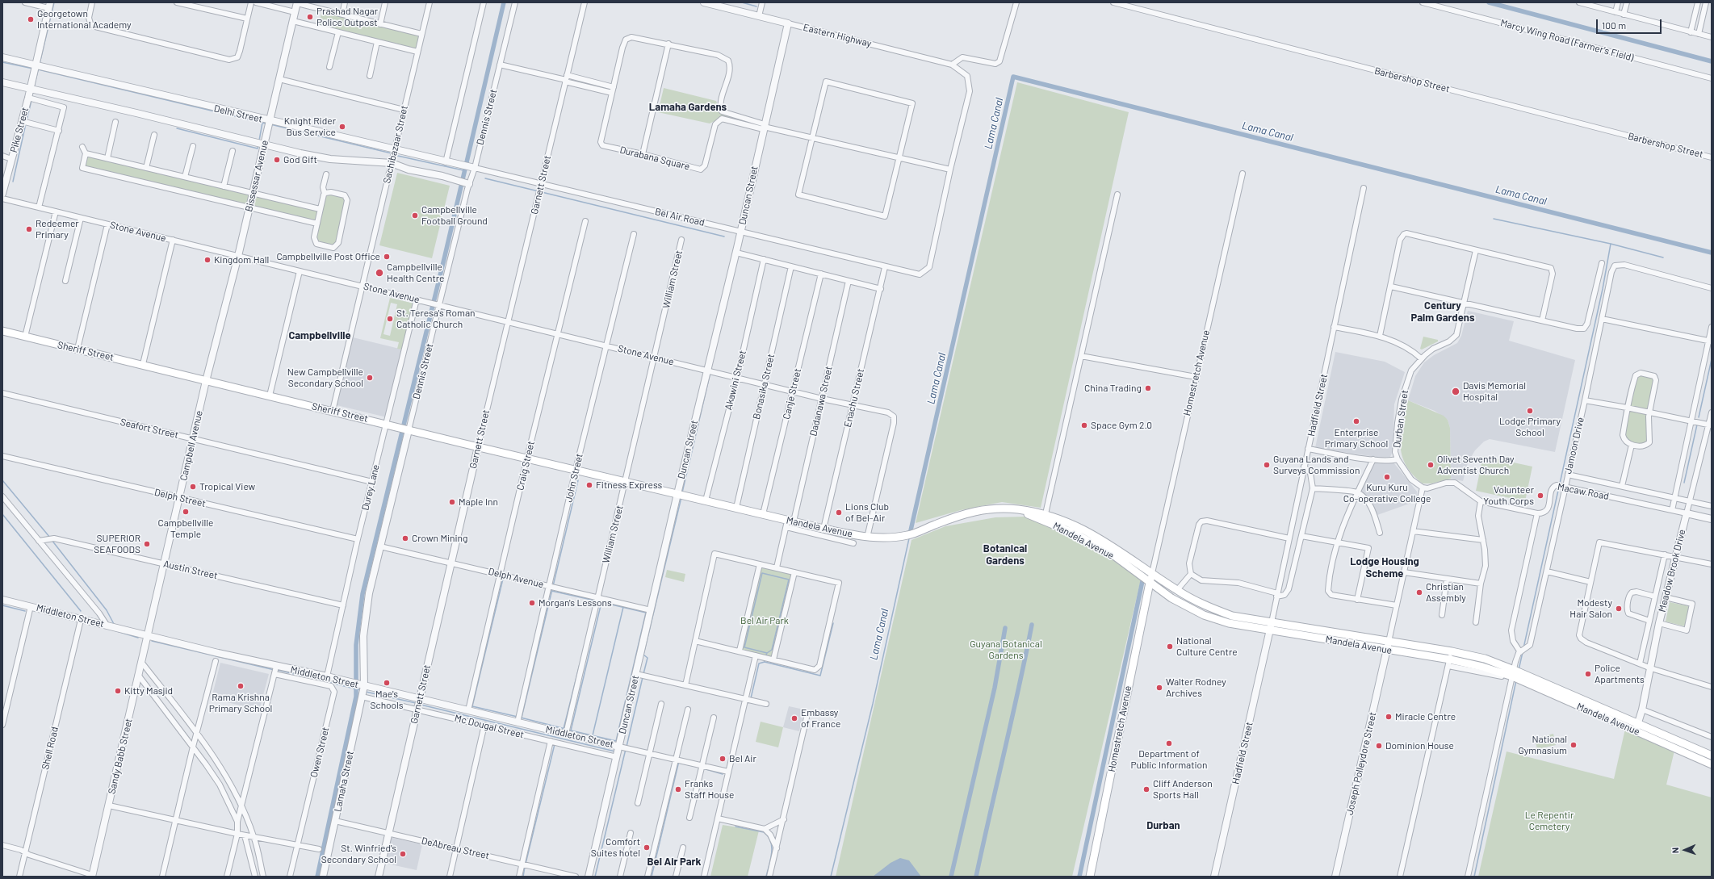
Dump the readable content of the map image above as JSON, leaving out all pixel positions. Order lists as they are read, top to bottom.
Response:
{
  "streets": {
    "main road": ["Sheriff Street", "Homestretch Avenue", "Mandela Avenue"],
    "street": [
      "Eastern Highway",
      "Marcy Wing Road (Farmer's Field)",
      "Barbershop Street",
      "Delhi Street",
      "Dennis Street",
      "Pike Street",
      "Sachibazaar Street",
      "Durabana Square",
      "Bissessar Avenue",
      "Garnett Street",
      "Duncan Street",
      "Bel Air Road",
      "Stone Avenue",
      "William Street",
      "Akawini Street",
      "Bonasika Street",
      "Canje Street",
      "Enachu Street",
      "Dadanawa Street",
      "Hadfield Street",
      "Durban Street",
      "Seafort Street",
      "Campbell Avenue",
      "Jamoon Drive",
      "Craig Street",
      "John Street",
      "Durey Lane",
      "Macaw Road",
      "Delph Street",
      "Austin Street",
      "Meadow Brook Drive",
      "Delph Avenue",
      "Middleton Street",
      "Mc Dougal Street",
      "Shell Road",
      "Owen Street",
      "Sandy Babb Street",
      "Joseph Polleydore Street",
      "Lamaha Street",
      "DeAbreau Street"
    ]
  },
  "crossings": [
    ["Eastern Highway", "Duncan Street"],
    ["Eastern Highway", "Bel Air Road"],
    ["Delhi Street", "Dennis Street"],
    ["Delhi Street", "Pike Street"],
    ["Delhi Street", "Sachibazaar Street"],
    ["Delhi Street", "Bissessar Avenue"],
    ["Delhi Street", "Bel Air Road"],
    ["Dennis Street", "Bel Air Road"],
    ["Dennis Street", "Stone Avenue"],
    ["Dennis Street", "Sheriff Street"],
    ["Dennis Street", "Delph Avenue"],
    ["Dennis Street", "Middleton Street"],
    ["Dennis Street", "Lamaha Street"],
    ["Sachibazaar Street", "Stone Avenue"],
    ["Sachibazaar Street", "Sheriff Street"],
    ["Bissessar Avenue", "Stone Avenue"],
    ["Bissessar Avenue", "Campbell Avenue"],
    ["Garnett Street", "Bel Air Road"],
    ["Garnett Street", "Stone Avenue"],
    ["Garnett Street", "Sheriff Street"],
    ["Garnett Street", "Delph Avenue"],
    ["Garnett Street", "Middleton Street"],
    ["Garnett Street", "Mc Dougal Street"],
    ["Garnett Street", "DeAbreau Street"],
    ["Duncan Street", "Bel Air Road"],
    ["Duncan Street", "Stone Avenue"],
    ["Duncan Street", "Sheriff Street"],
    ["Duncan Street", "Mandela Avenue"],
    ["Duncan Street", "Delph Avenue"],
    ["Duncan Street", "Middleton Street"],
    ["Duncan Street", "Mc Dougal Street"],
    ["Bel Air Road", "Enachu Street"],
    ["Stone Avenue", "William Street"],
    ["Stone Avenue", "Akawini Street"],
    ["Stone Avenue", "Bonasika Street"],
    ["Stone Avenue", "Canje Street"],
    ["Stone Avenue", "Enachu Street"],
    ["Stone Avenue", "Dadanawa Street"],
    ["Stone Avenue", "Campbell Avenue"],
    ["Stone Avenue", "Craig Street"],
    ["Stone Avenue", "John Street"],
    ["Stone Avenue", "Durey Lane"],
    ["Stone Avenue", "Mandela Avenue"],
    ["William Street", "Sheriff Street"],
    ["William Street", "Delph Avenue"],
    ["William Street", "Middleton Street"],
    ["Sheriff Street", "Campbell Avenue"],
    ["Sheriff Street", "Craig Street"],
    ["Sheriff Street", "John Street"],
    ["Sheriff Street", "Durey Lane"],
    ["Sheriff Street", "Mandela Avenue"],
    ["Homestretch Avenue", "Mandela Avenue"],
    ["Akawini Street", "Mandela Avenue"],
    ["Bonasika Street", "Mandela Avenue"],
    ["Canje Street", "Mandela Avenue"],
    ["Enachu Street", "Mandela Avenue"],
    ["Dadanawa Street", "Mandela Avenue"],
    ["Hadfield Street", "Mandela Avenue"],
    ["Seafort Street", "Campbell Avenue"],
    ["Seafort Street", "Durey Lane"],
    ["Campbell Avenue", "Delph Street"],
    ["Campbell Avenue", "Austin Street"],
    ["Campbell Avenue", "Middleton Street"],
    ["Campbell Avenue", "Sandy Babb Street"],
    ["Jamoon Drive", "Macaw Road"],
    ["Craig Street", "Delph Avenue"],
    ["Craig Street", "Middleton Street"],
    ["John Street", "Delph Avenue"],
    ["John Street", "Middleton Street"],
    ["Durey Lane", "Delph Street"],
    ["Durey Lane", "Austin Street"],
    ["Durey Lane", "Middleton Street"],
    ["Macaw Road", "Meadow Brook Drive"],
    ["Mandela Avenue", "Meadow Brook Drive"],
    ["Mandela Avenue", "Joseph Polleydore Street"],
    ["Middleton Street", "Shell Road"],
    ["Middleton Street", "Sandy Babb Street"],
    ["Middleton Street", "Lamaha Street"],
    ["Mc Dougal Street", "Lamaha Street"],
    ["Lamaha Street", "DeAbreau Street"]
  ],
  "districts": [
    "Lamaha Gardens",
    "Century Palm Gardens",
    "Campbellville",
    "Botanical Gardens",
    "Lodge Housing Scheme",
    "Durban",
    "Bel Air Park"
  ],
  "water": ["Lama Canal"],
  "parks": ["Bel Air Park", "Guyana Botanical Gardens", "Le Repentir Cemetery"],
  "places": [
    "Prashad Nagar Police Outpost",
    "Georgetown International Academy",
    "Knight Rider Bus Service",
    "God Gift",
    "Campbellville Football Ground",
    "Redeemer Primary",
    "Campbellville Post Office",
    "Kingdom Hall",
    "Campbellville Health Centre",
    "St. Teresa's Roman Catholic Church",
    "New Campbellville Secondary School",
    "China Trading",
    "Davis Memorial Hospital",
    "Lodge Primary School",
    "Enterprise Primary School",
    "Space Gym 2.0",
    "Guyana Lands and Surveys Commission",
    "Olivet Seventh Day Adventist Church",
    "Kuru Kuru Co-operative College",
    "Fitness Express",
    "Tropical View",
    "Volunteer Youth Corps",
    "Maple Inn",
    "Campbellville Temple",
    "Lions Club of Bel-Air",
    "Crown Mining",
    "SUPERIOR SEAFOODS",
    "Christian Assembly",
    "Morgan's Lessons",
    "Modesty Hair Salon",
    "National Culture Centre",
    "Police Apartments",
    "Mae's Schools",
    "Rama Krishna Primary School",
    "Walter Rodney Archives",
    "Kitty Masjid",
    "Miracle Centre",
    "Embassy of France",
    "Department of Public Information",
    "National Gymnasium",
    "Dominion House",
    "Bel Air",
    "Franks Staff House",
    "Cliff Anderson Sports Hall",
    "Comfort Suites hotel",
    "St. Winfried's Secondary School"
  ],
  "scale_bar": "100 m",
  "north": "left"
}
